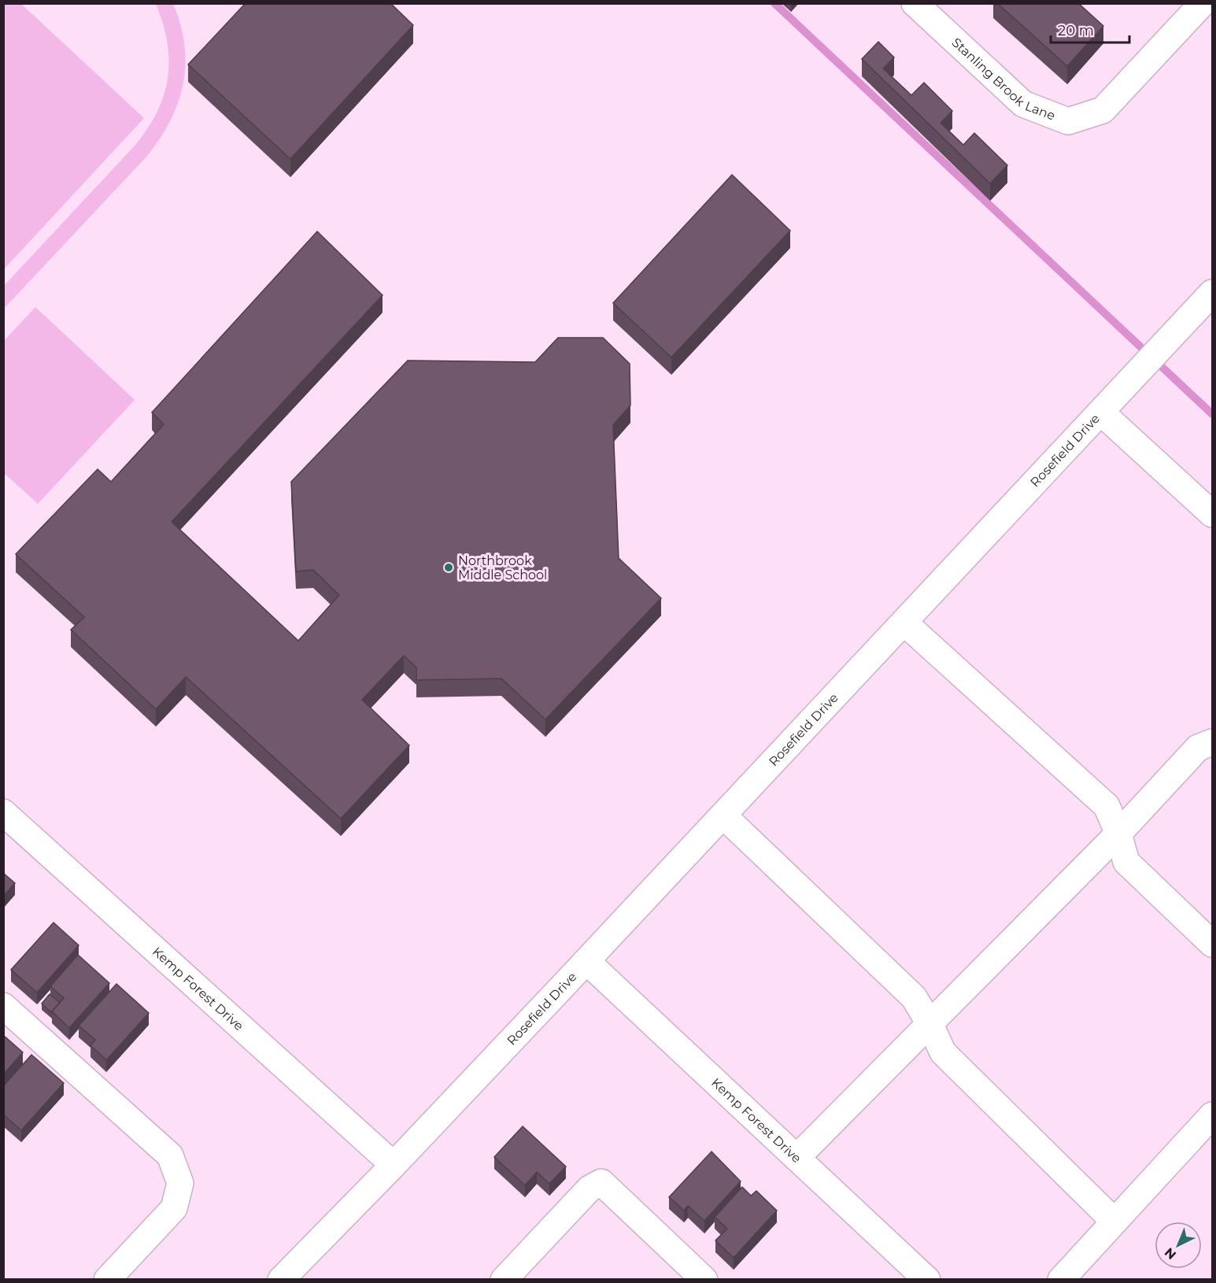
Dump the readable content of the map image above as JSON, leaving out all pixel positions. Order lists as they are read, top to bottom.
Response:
{
  "streets": {
    "street": ["Stanling Brook Lane", "Rosefield Drive", "Kemp Forest Drive"]
  },
  "crossings": [
    ["Rosefield Drive", "Kemp Forest Drive"]
  ],
  "places": ["Northbrook Middle School"],
  "scale_bar": "20 m",
  "north": "bottom left"
}
